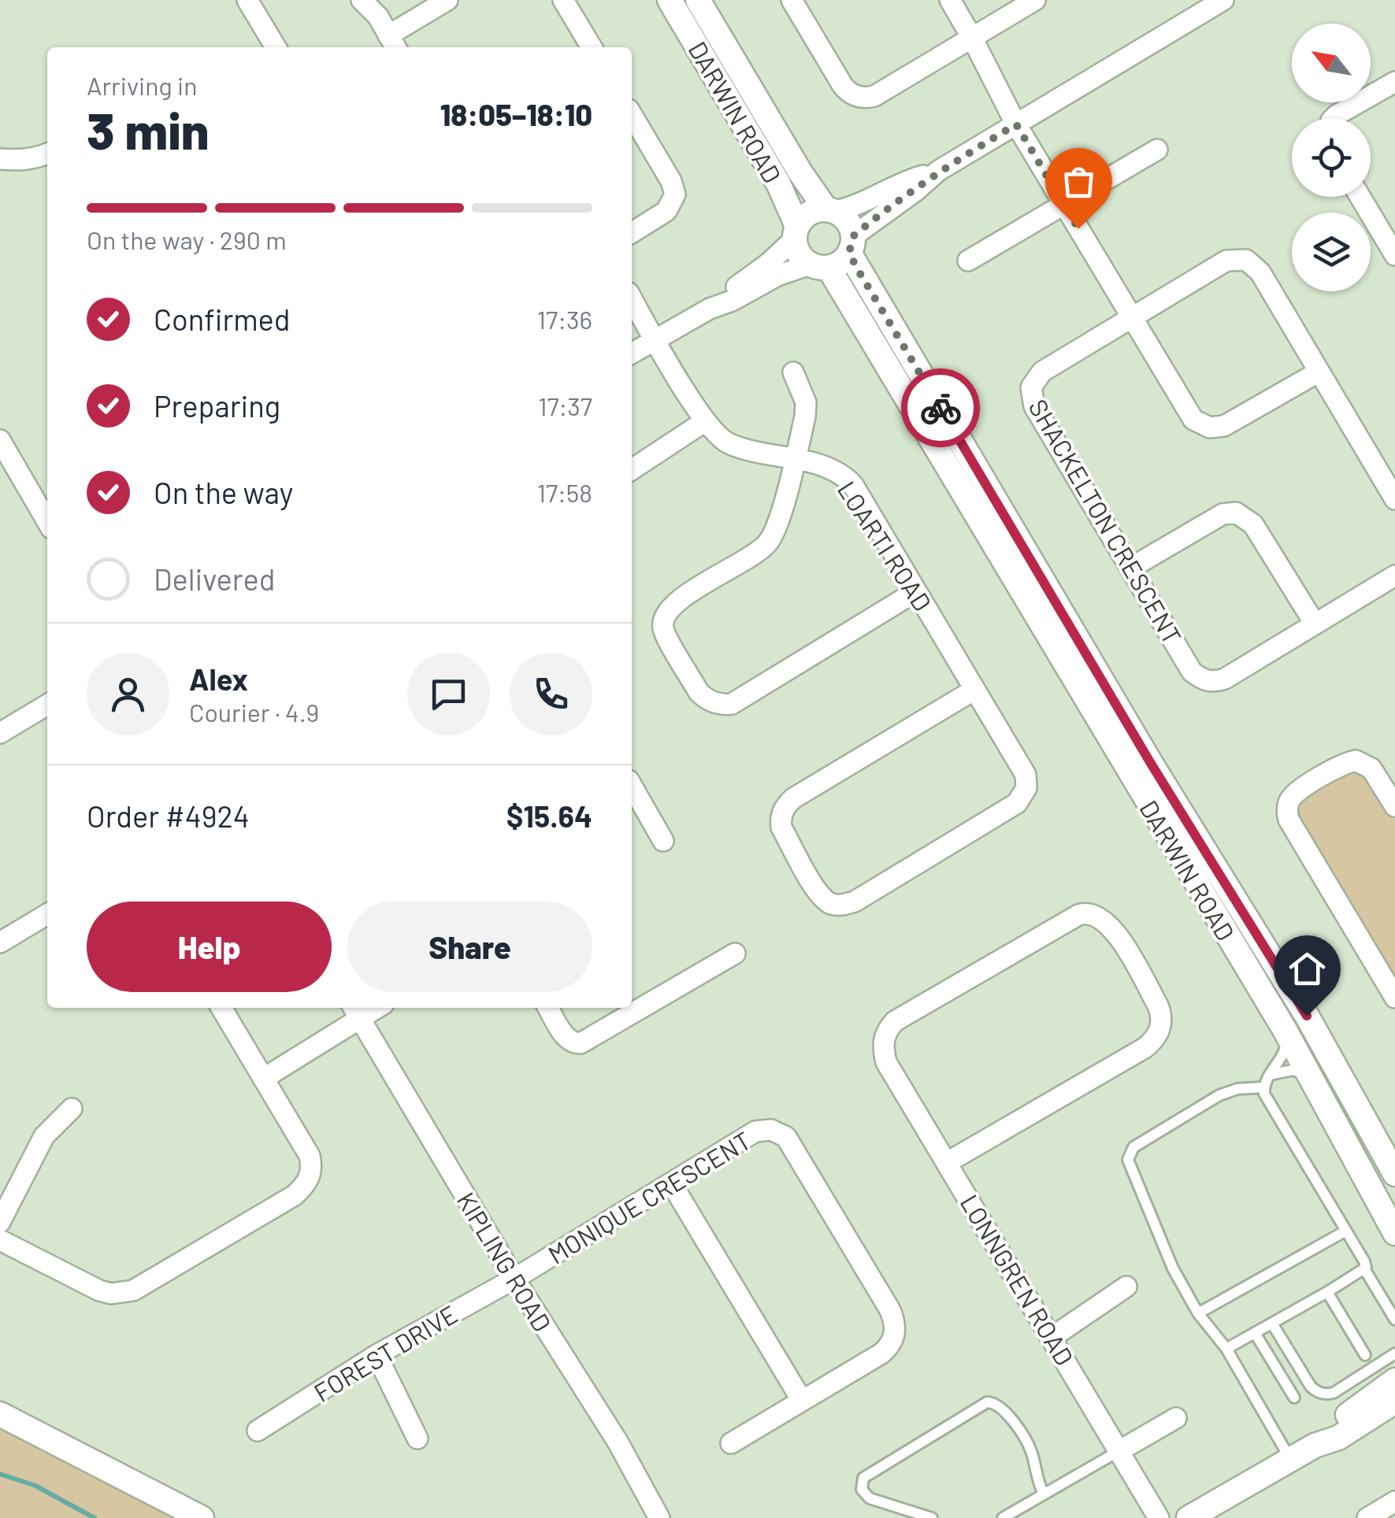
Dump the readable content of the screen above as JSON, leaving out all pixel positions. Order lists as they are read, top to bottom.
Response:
{
  "streets": {
    "street": [
      "DARWIN ROAD",
      "SHACKELTON CRESCENT",
      "LOARTI ROAD",
      "MONIQUE CRESCENT",
      "KIPLING ROAD",
      "LONNGREN ROAD",
      "FOREST DRIVE"
    ]
  },
  "crossings": [
    ["MONIQUE CRESCENT", "KIPLING ROAD"],
    ["MONIQUE CRESCENT", "FOREST DRIVE"],
    ["KIPLING ROAD", "FOREST DRIVE"]
  ],
  "north": "top left",
  "page": {
    "heading": ["3 min", "Arriving in", "18:05–18:10"],
    "panel": [
      "Alex",
      "Courier · 4.9",
      "Order #4924",
      "$15.64"
    ],
    "bar": "On the way · 290 m",
    "list": [
      ["Confirmed", "17:36"],
      ["Preparing", "17:37"],
      ["On the way", "17:58"],
      "Delivered"
    ],
    "buttons": ["Help", "Share"]
  }
}
